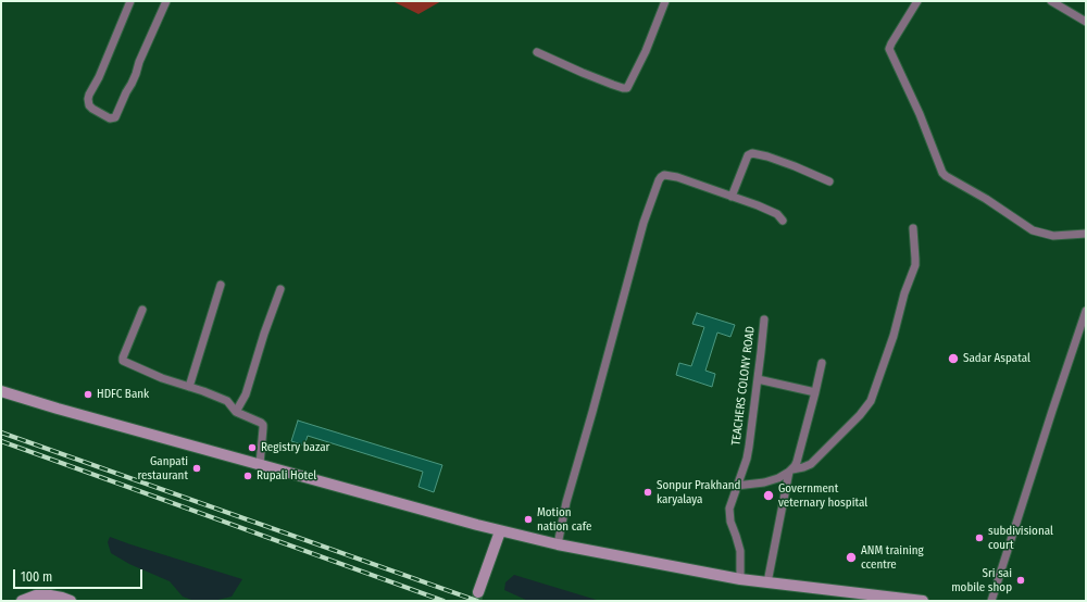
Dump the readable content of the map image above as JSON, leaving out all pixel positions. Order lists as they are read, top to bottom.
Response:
{
  "streets": {
    "street": ["TEACHERS COLONY ROAD"]
  },
  "places": [
    "Sadar Aspatal",
    "HDFC Bank",
    "Registry bazar",
    "Ganpati restaurant",
    "Rupali Hotel",
    "Sonpur Prakhand karyalaya",
    "Government veternary hospital",
    "Motion nation cafe",
    "subdivisional court",
    "ANM training ccentre",
    "Sri sai mobile shop"
  ],
  "scale_bar": "100 m"
}
